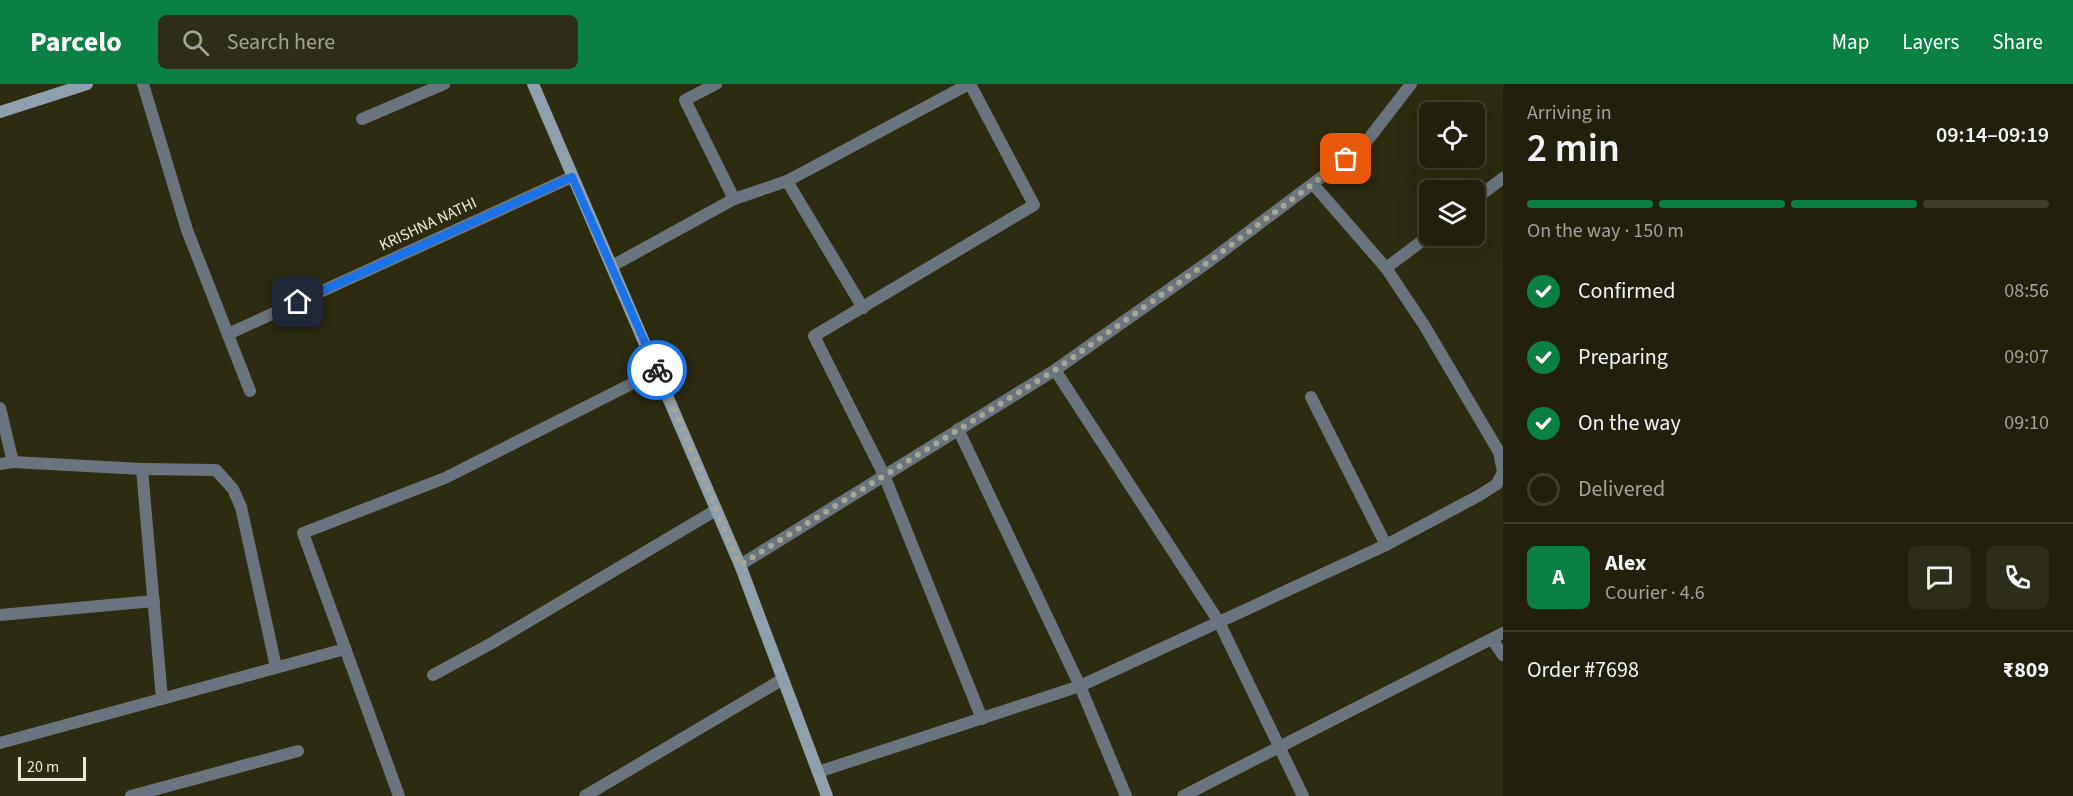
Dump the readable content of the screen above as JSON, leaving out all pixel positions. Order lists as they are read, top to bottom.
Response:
{
  "streets": {
    "street": ["KRISHNA NATHI"]
  },
  "scale_bar": "20 m",
  "page": {
    "header": "Parcelo",
    "search": "Search here",
    "nav": ["Map", "Layers", "Share"],
    "heading": ["2 min", "Arriving in", "09:14–09:19"],
    "panel": [
      "Alex",
      "Courier · 4.6",
      "Order #7698",
      "₹809"
    ],
    "bar": "On the way · 150 m",
    "list": [
      ["Confirmed", "08:56"],
      ["Preparing", "09:07"],
      ["On the way", "09:10"],
      "Delivered"
    ],
    "round": "A",
    "scale": "20 m"
  }
}
